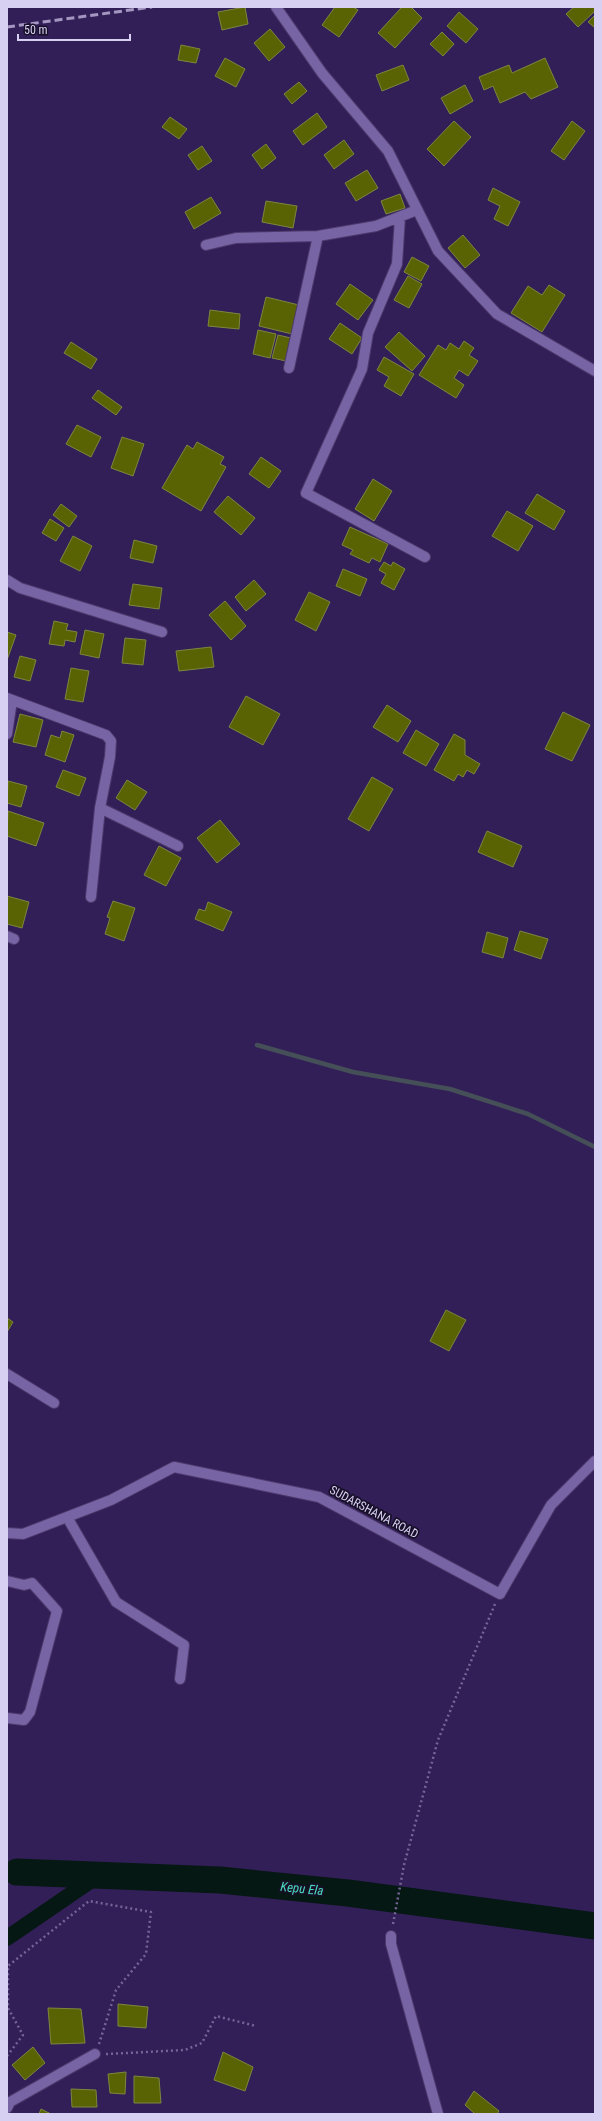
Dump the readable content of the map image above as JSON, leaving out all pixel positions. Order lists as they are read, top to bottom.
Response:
{
  "streets": {
    "street": ["SUDARSHANA ROAD"]
  },
  "water": ["Kepu Ela"],
  "scale_bar": "50 m"
}
